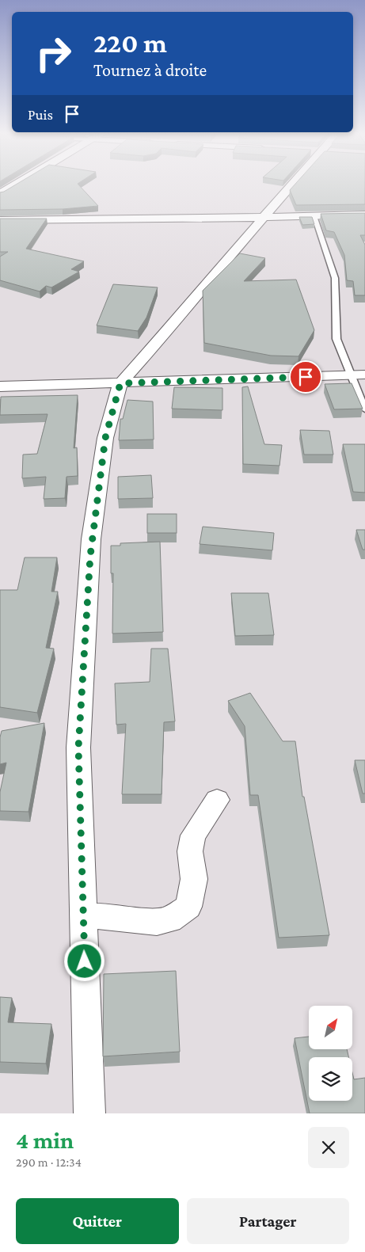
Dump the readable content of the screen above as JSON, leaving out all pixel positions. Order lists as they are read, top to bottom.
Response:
{
  "north": "top right",
  "page": {
    "turn": ["220 m", "Tournez à droite"],
    "then": "Puis",
    "heading": ["4 min", "290 m · 12:34"],
    "buttons": ["Quitter", "Partager"]
  }
}
